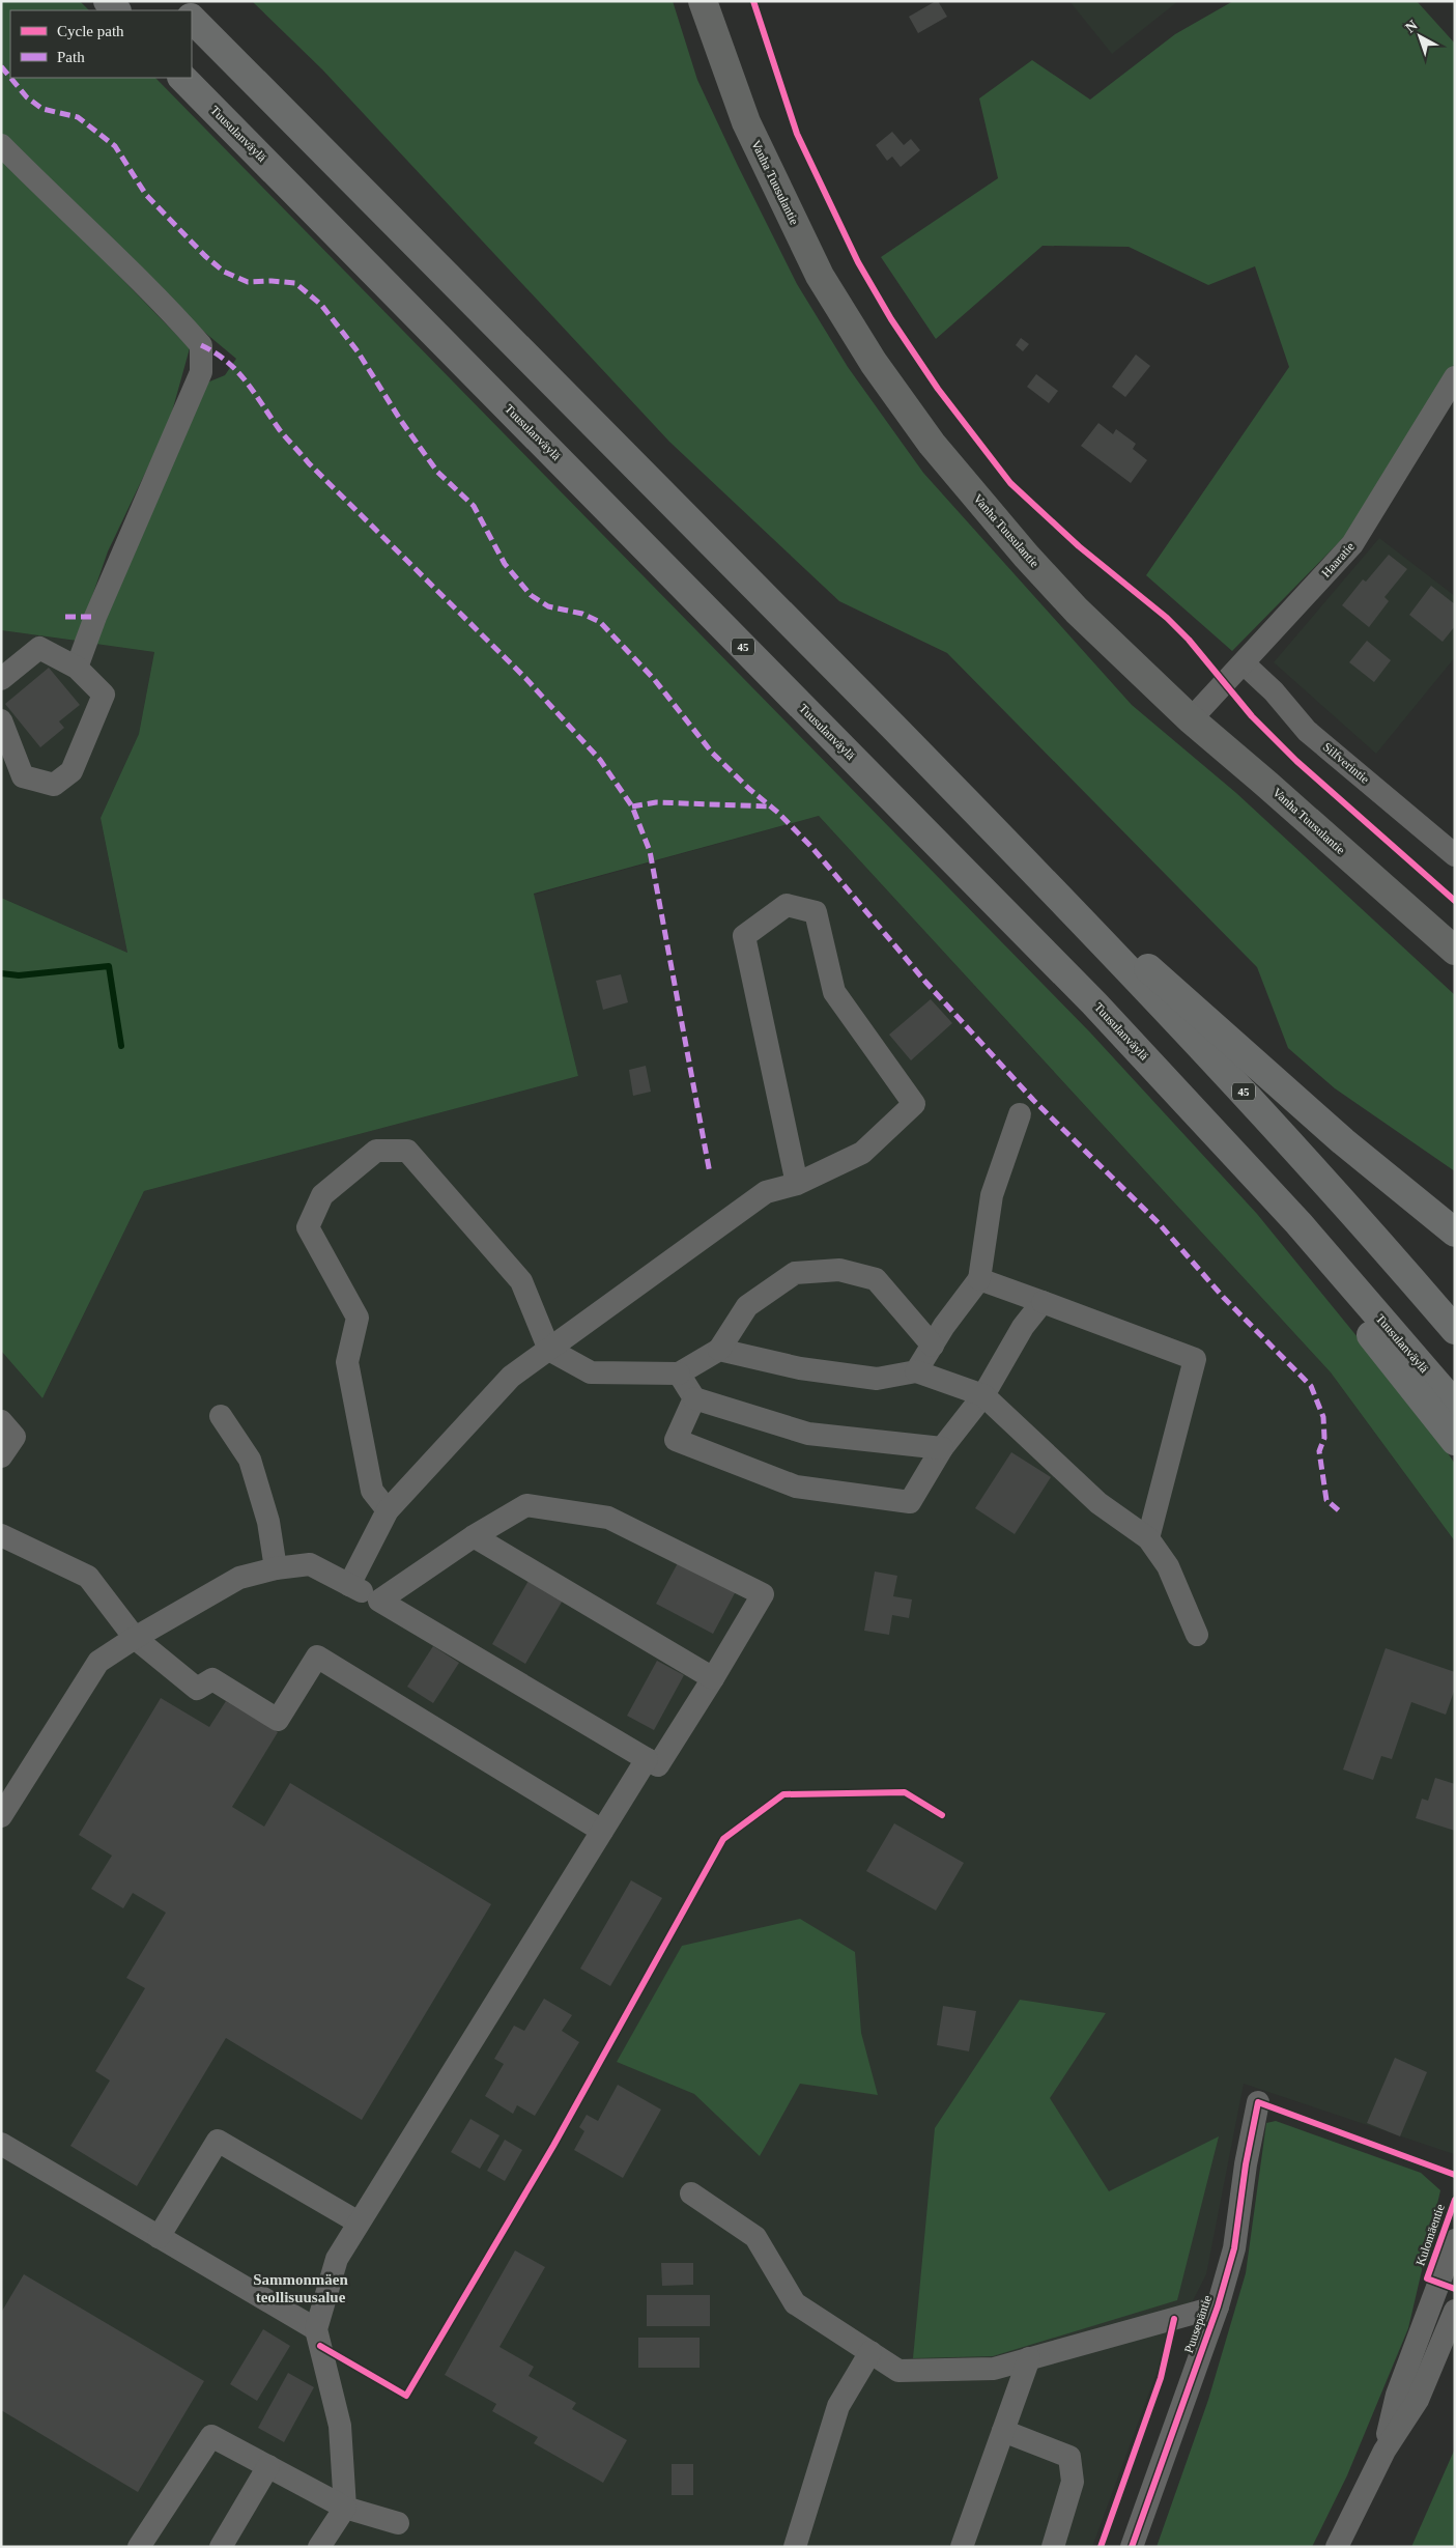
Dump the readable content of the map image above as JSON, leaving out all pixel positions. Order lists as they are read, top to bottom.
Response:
{
  "streets": {
    "highway": ["Tuusulanväylä", "45"],
    "main road": ["Vanha Tuusulantie"],
    "street": ["Haaratie", "Silfverintie", "Puusepäntie"],
    "cycle path": ["Kulomäentie"]
  },
  "crossings": [
    ["Vanha Tuusulantie", "Haaratie"],
    ["Haaratie", "Silfverintie"]
  ],
  "districts": ["Sammonmäen teollisuusalue"],
  "legend": ["Cycle path", "Path"],
  "north": "top left"
}
